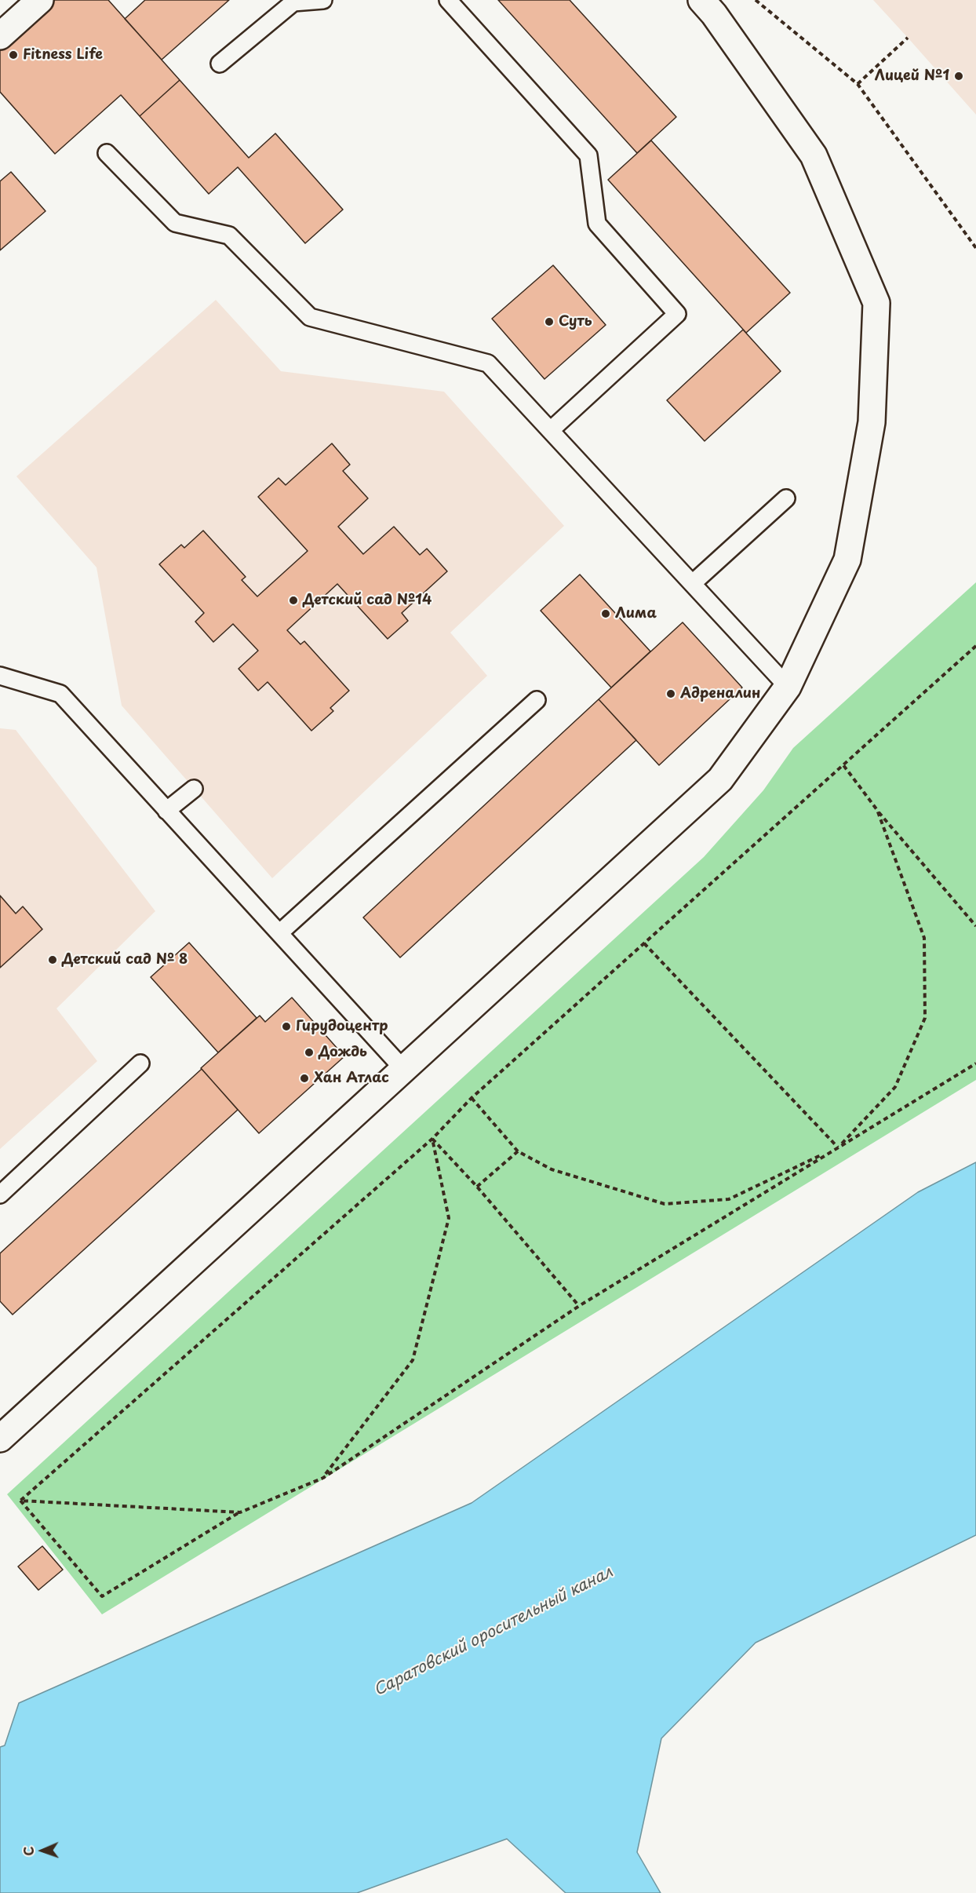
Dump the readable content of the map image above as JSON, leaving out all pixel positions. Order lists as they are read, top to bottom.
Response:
{
  "water": ["Саратовский оросительный канал"],
  "places": [
    "Fitness Life",
    "Лицей №1",
    "Суть",
    "Детский сад №14",
    "Лима",
    "Адреналин",
    "Детский сад № 8",
    "Гирудоцентр",
    "Дождь",
    "Хан Атлас"
  ],
  "north": "left"
}
